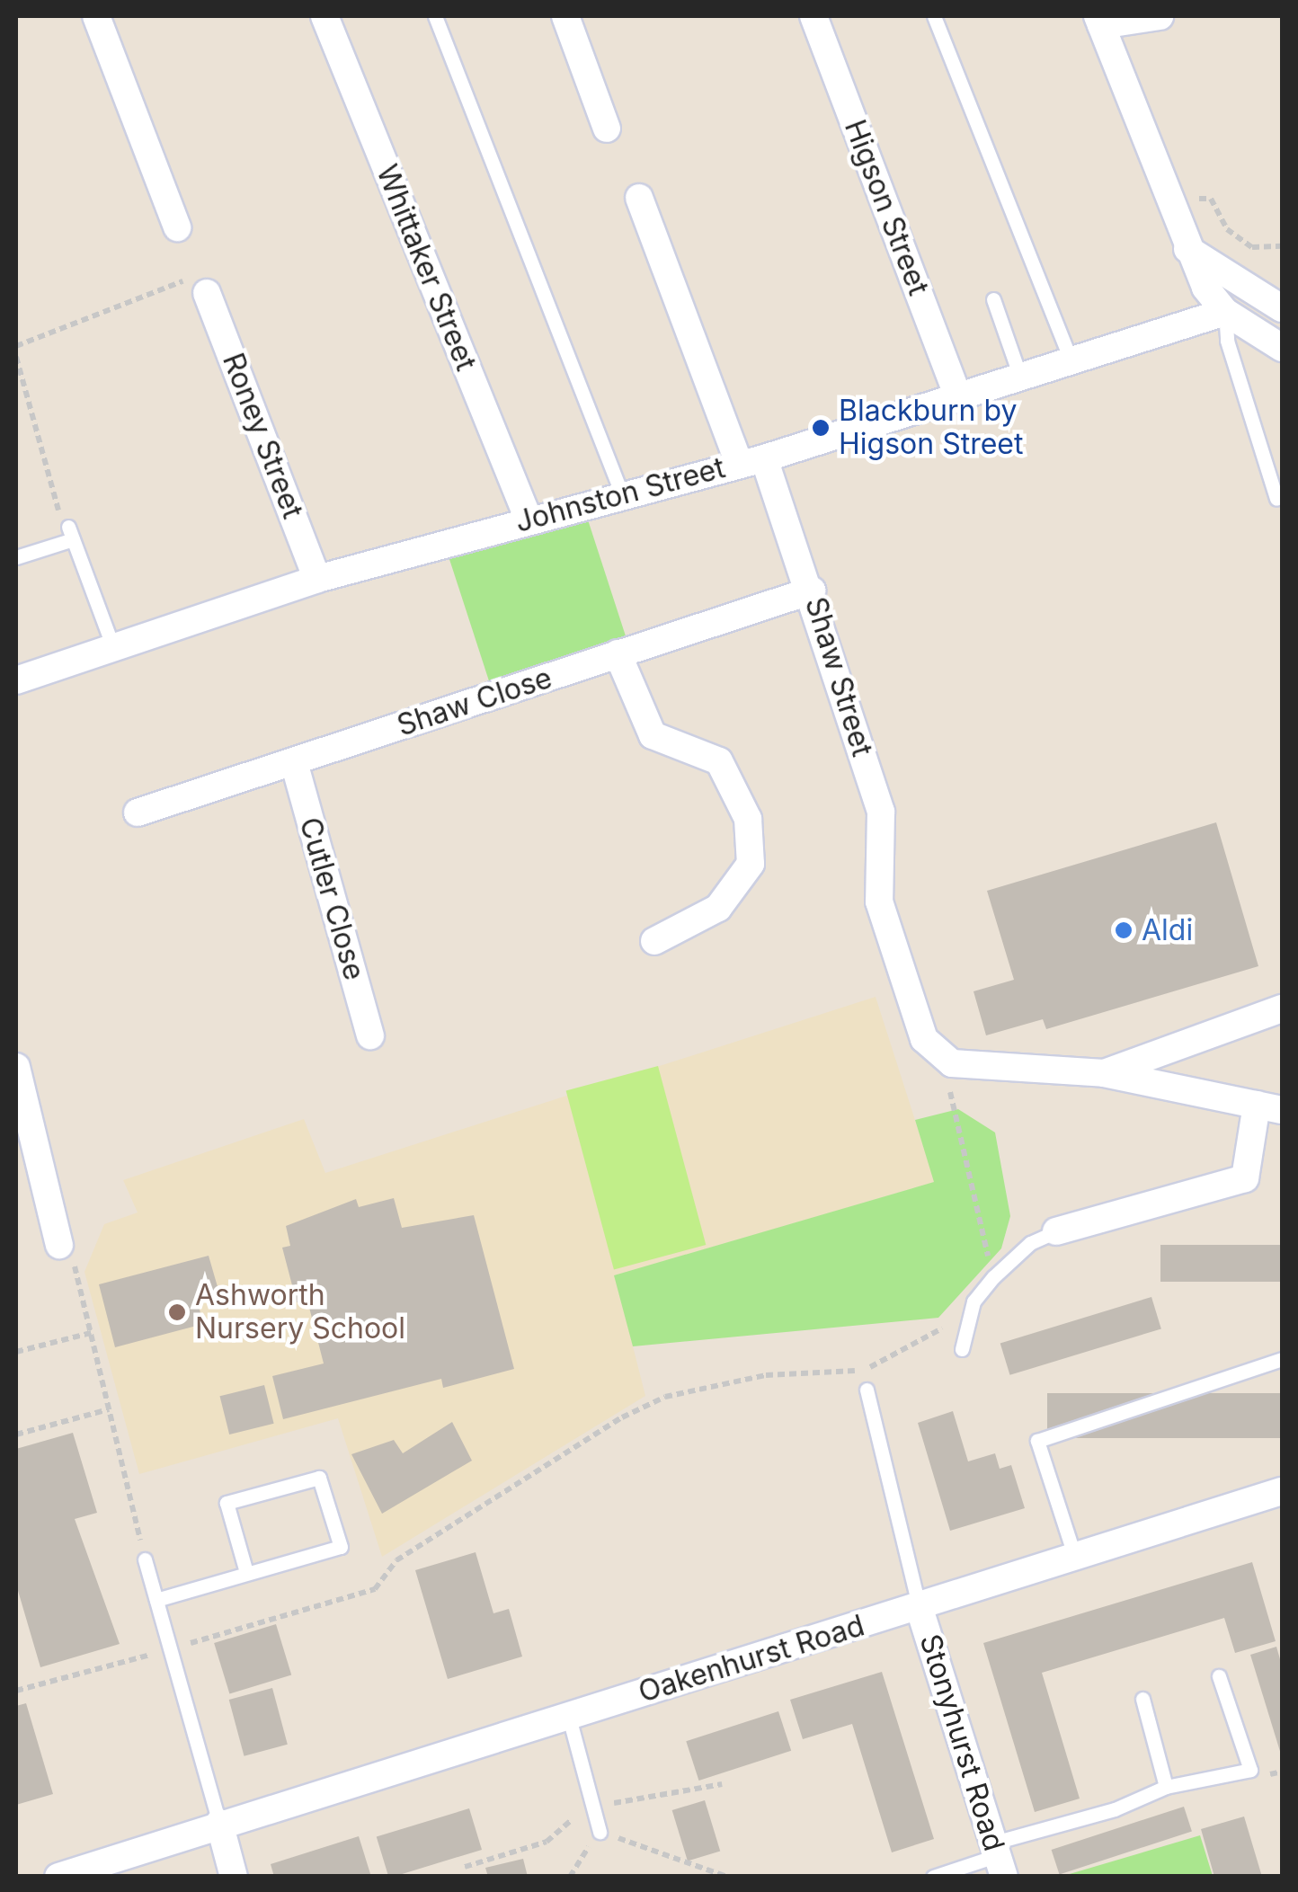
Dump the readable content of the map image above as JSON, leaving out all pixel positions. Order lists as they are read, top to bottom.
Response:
{
  "streets": {
    "street": [
      "Higson Street",
      "Whittaker Street",
      "Roney Street",
      "Johnston Street",
      "Shaw Street",
      "Shaw Close",
      "Cutler Close",
      "Oakenhurst Road",
      "Stonyhurst Road"
    ]
  },
  "crossings": [
    ["Higson Street", "Johnston Street"],
    ["Whittaker Street", "Johnston Street"],
    ["Roney Street", "Johnston Street"],
    ["Johnston Street", "Shaw Street"],
    ["Shaw Street", "Shaw Close"],
    ["Shaw Close", "Cutler Close"],
    ["Oakenhurst Road", "Stonyhurst Road"]
  ],
  "places": ["Blackburn by Higson Street", "Aldi", "Ashworth Nursery School"]
}
